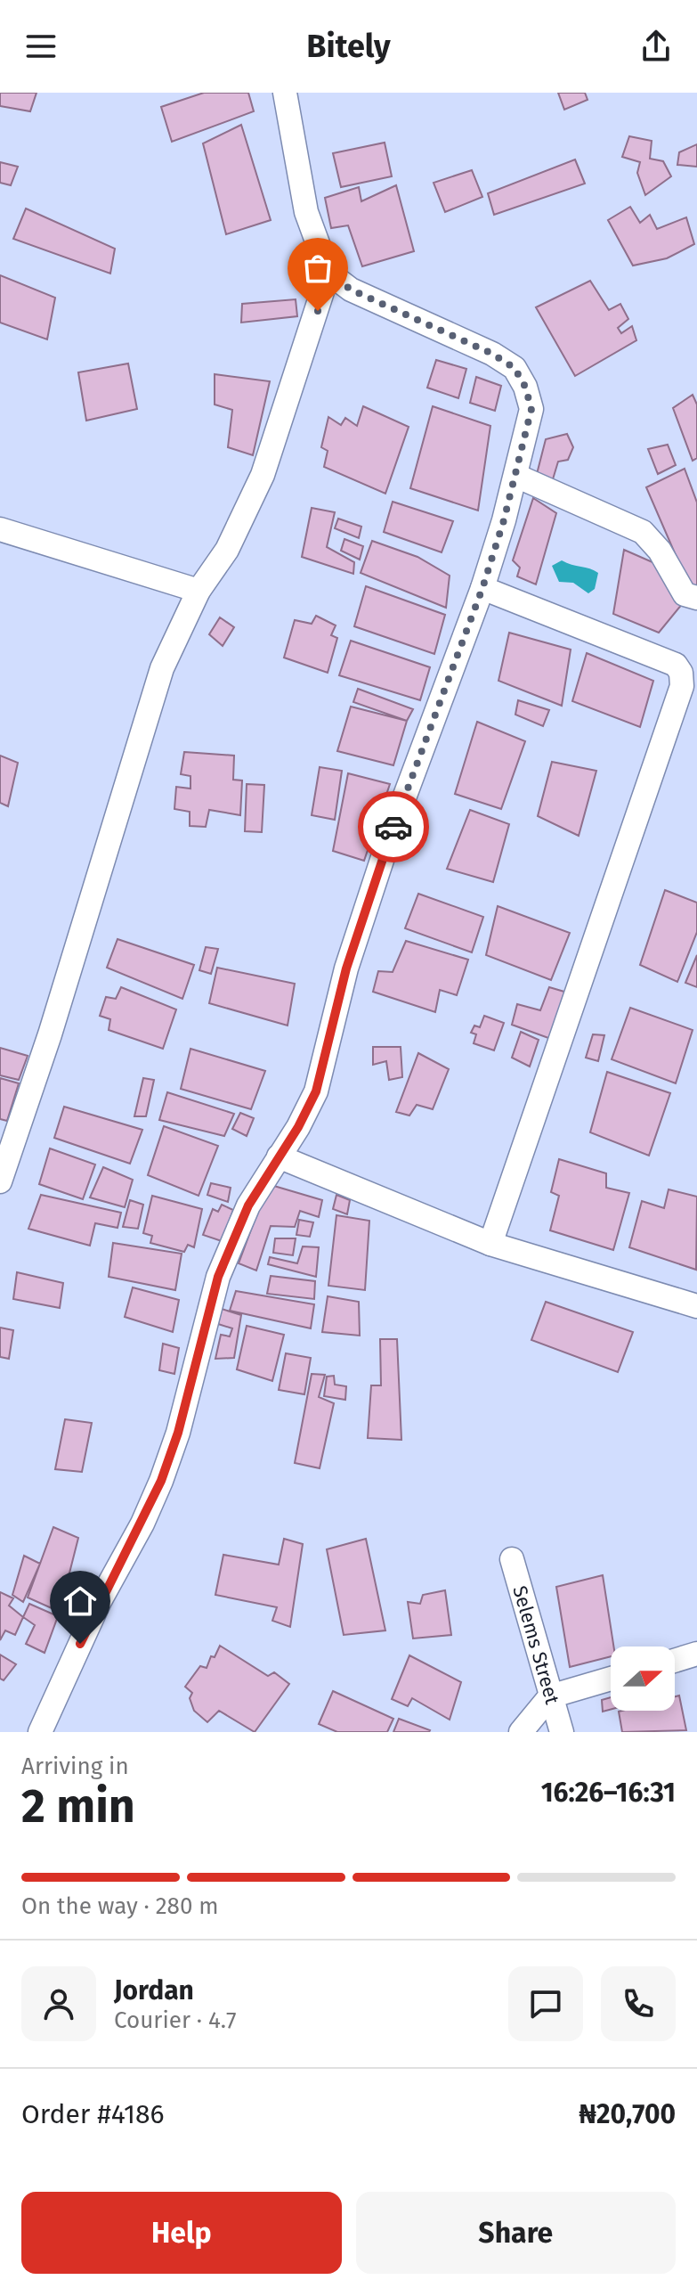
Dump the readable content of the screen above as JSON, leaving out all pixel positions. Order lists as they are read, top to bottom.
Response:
{
  "streets": {
    "street": ["Selems Street"]
  },
  "north": "right",
  "page": {
    "header": "Bitely",
    "heading": ["2 min", "Arriving in", "16:26–16:31"],
    "panel": [
      "Jordan",
      "Courier · 4.7",
      "Order #4186",
      "₦20,700"
    ],
    "bar": "On the way · 280 m",
    "buttons": ["Help", "Share"]
  }
}
